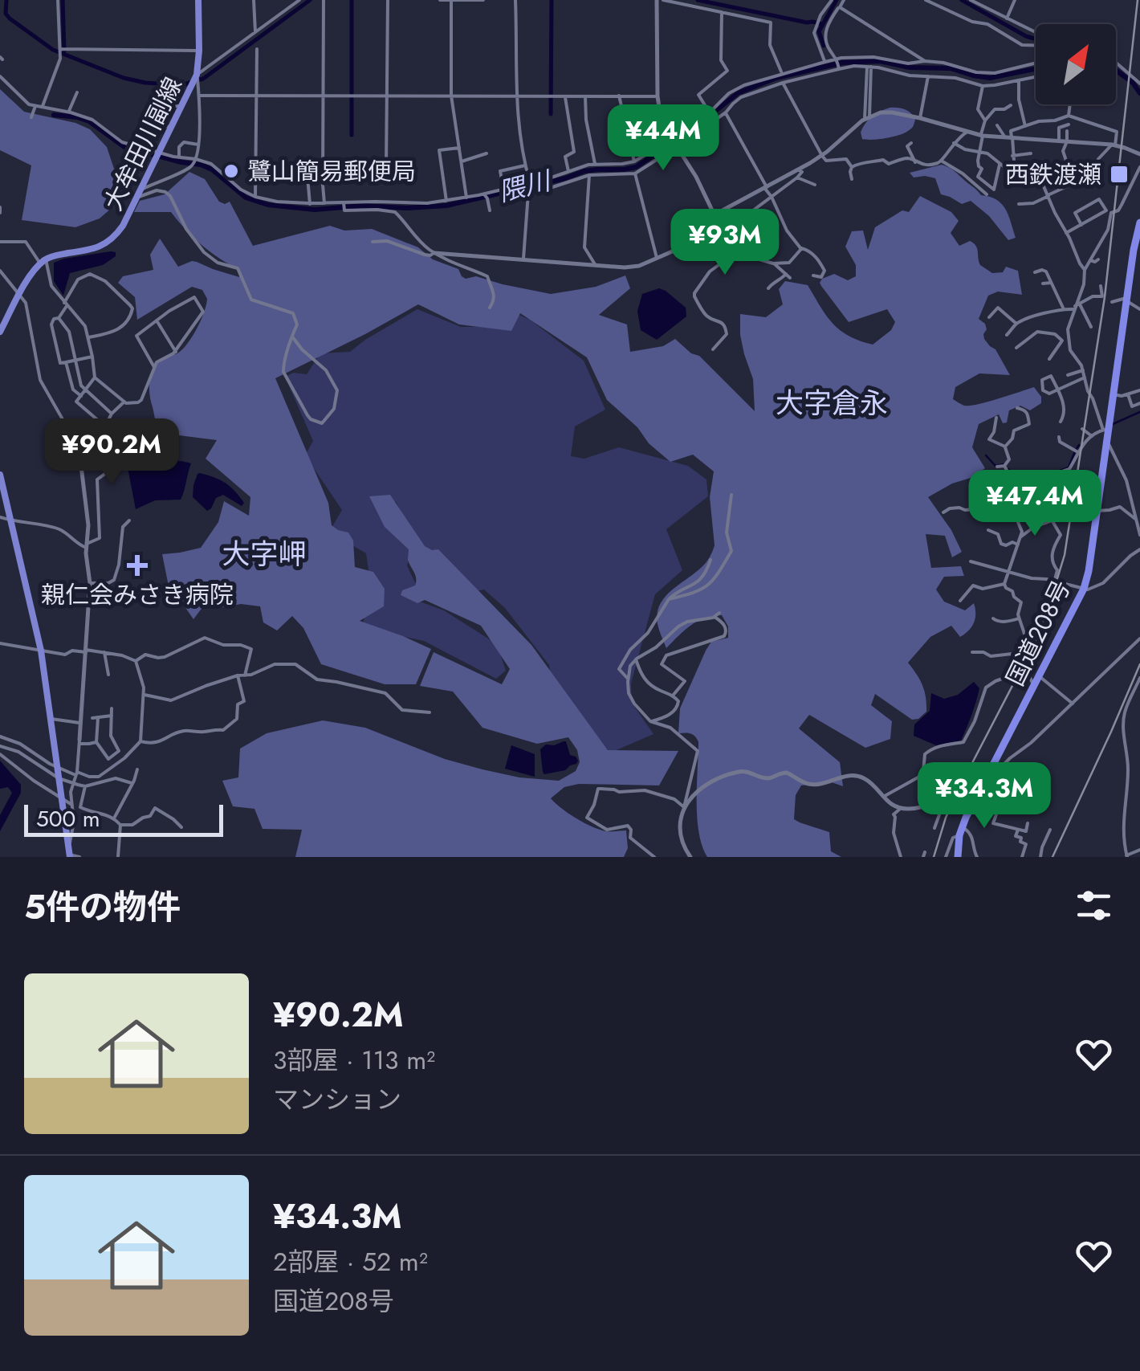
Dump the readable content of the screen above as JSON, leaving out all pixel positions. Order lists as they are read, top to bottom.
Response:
{
  "streets": {
    "highway": ["国道208号"],
    "main road": ["大牟田川副線"]
  },
  "districts": ["大字倉永", "大字岬"],
  "water": ["隈川"],
  "places": {
    "other": ["鷺山簡易郵便局"],
    "transit": ["西鉄渡瀬"],
    "health": ["親仁会みさき病院"]
  },
  "scale_bar": "500 m",
  "north": "top right",
  "page": {
    "price": [
      "¥44M",
      "¥93M",
      "¥90.2M",
      "¥47.4M",
      "¥34.3M"
    ],
    "scale": "500 m",
    "heading": "5件の物件",
    "list": [
      {
        "name": "¥90.2M",
        "note": "3部屋 · 113 m² · マンション"
      },
      {
        "name": "¥34.3M",
        "note": "2部屋 · 52 m² · 国道208号"
      }
    ]
  }
}
